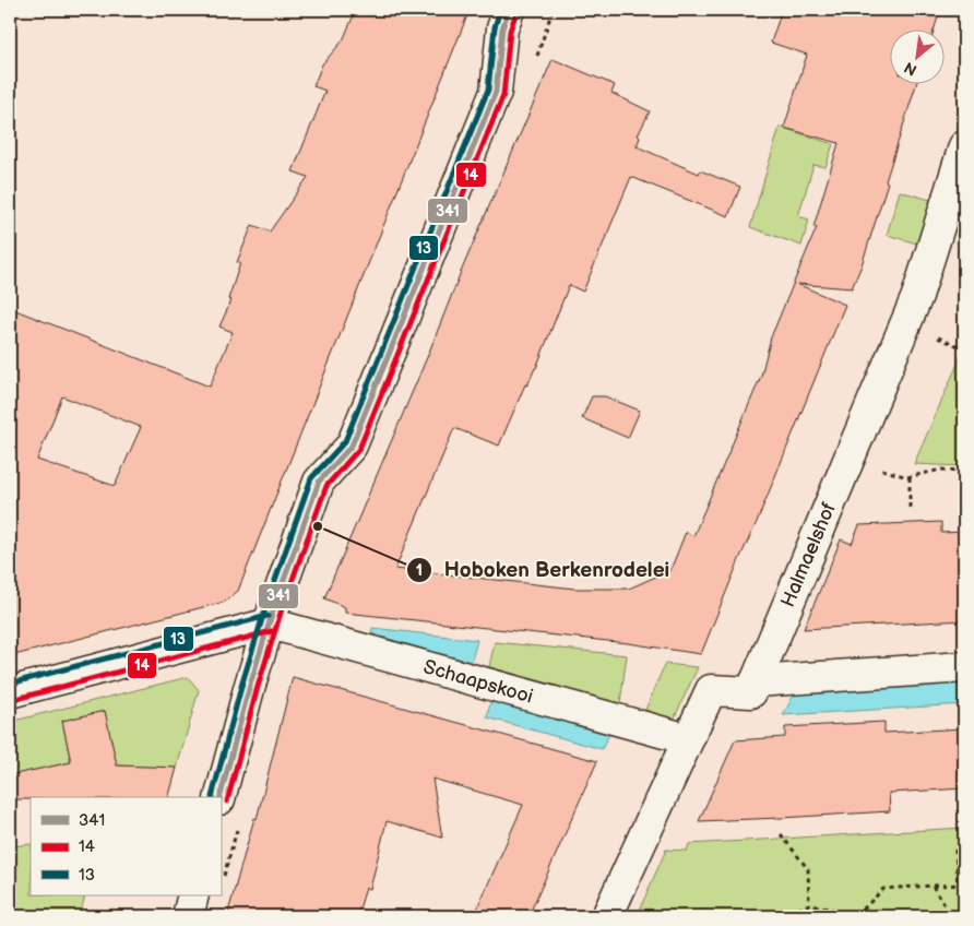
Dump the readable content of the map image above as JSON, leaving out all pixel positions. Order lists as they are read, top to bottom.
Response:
{
  "streets": {
    "street": ["Halmaelshof", "Schaapskooi"]
  },
  "places": ["Hoboken Berkenrodelei"],
  "lines": ["transit line 341", "transit line 13", "transit line 14"],
  "legend": ["341", "14", "13"],
  "north": "bottom left"
}
